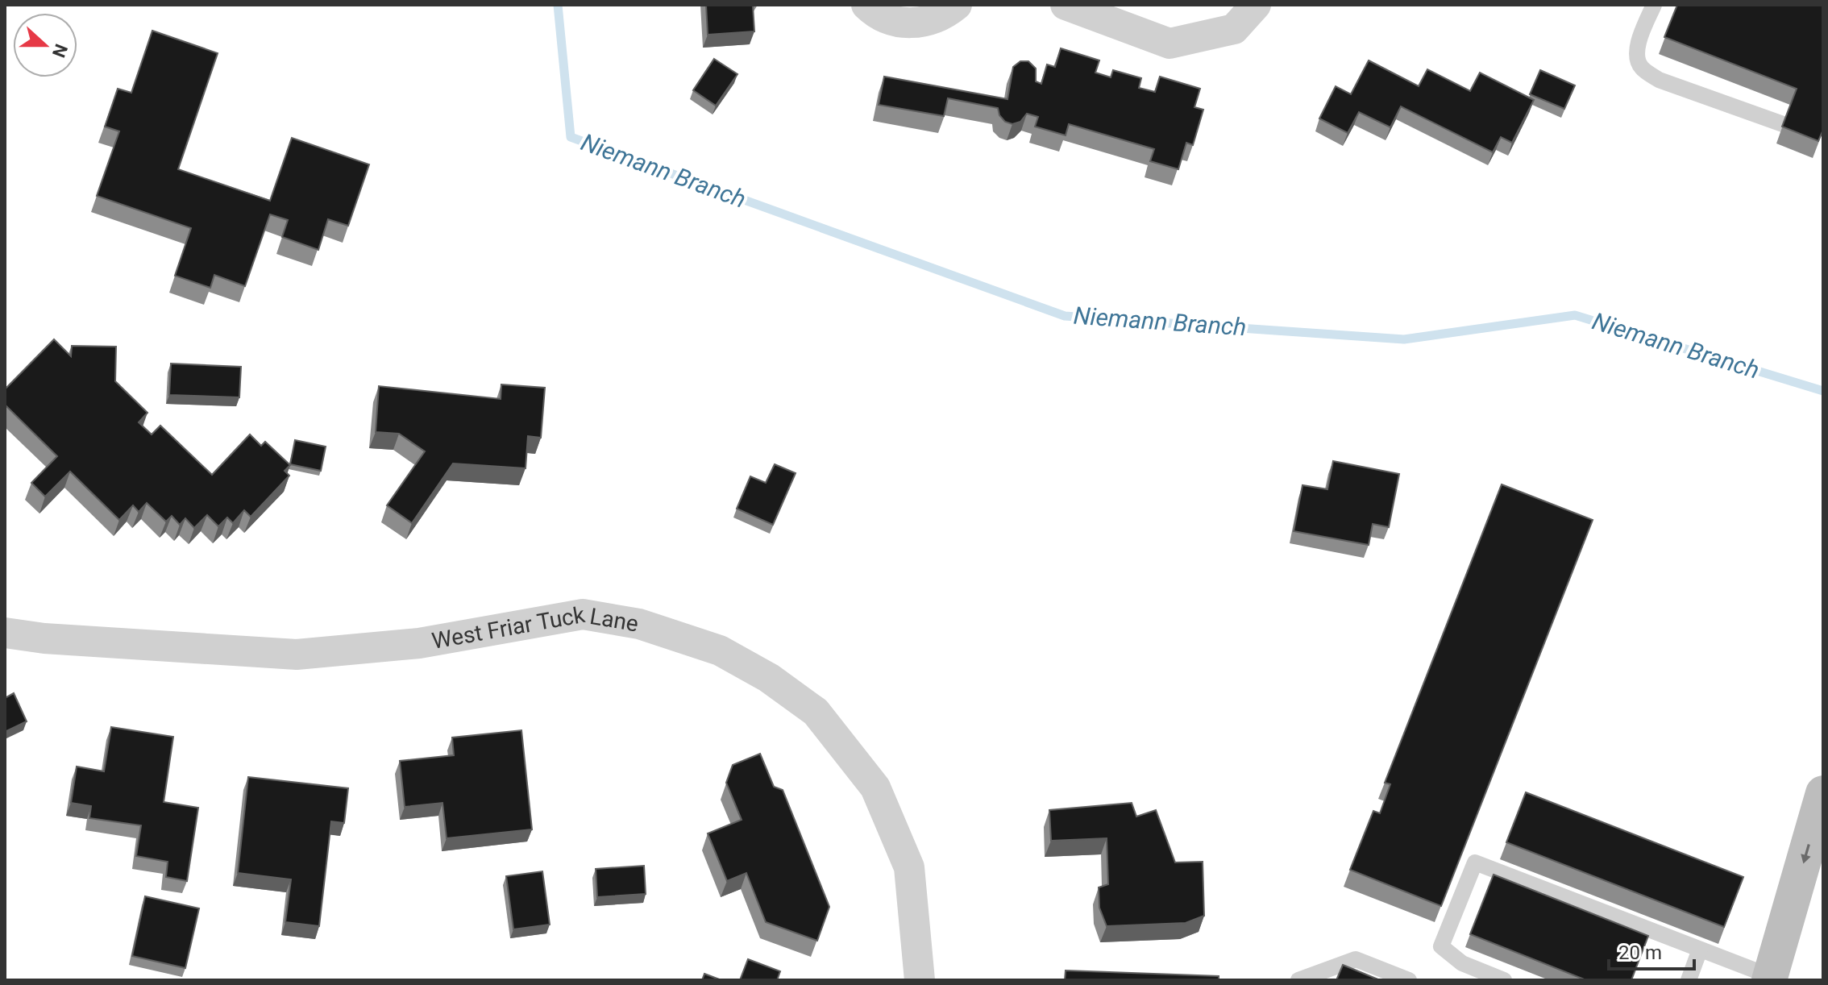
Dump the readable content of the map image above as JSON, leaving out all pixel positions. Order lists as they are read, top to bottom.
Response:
{
  "streets": {
    "street": ["West Friar Tuck Lane"]
  },
  "water": ["Niemann Branch"],
  "scale_bar": "20 m",
  "north": "right"
}
